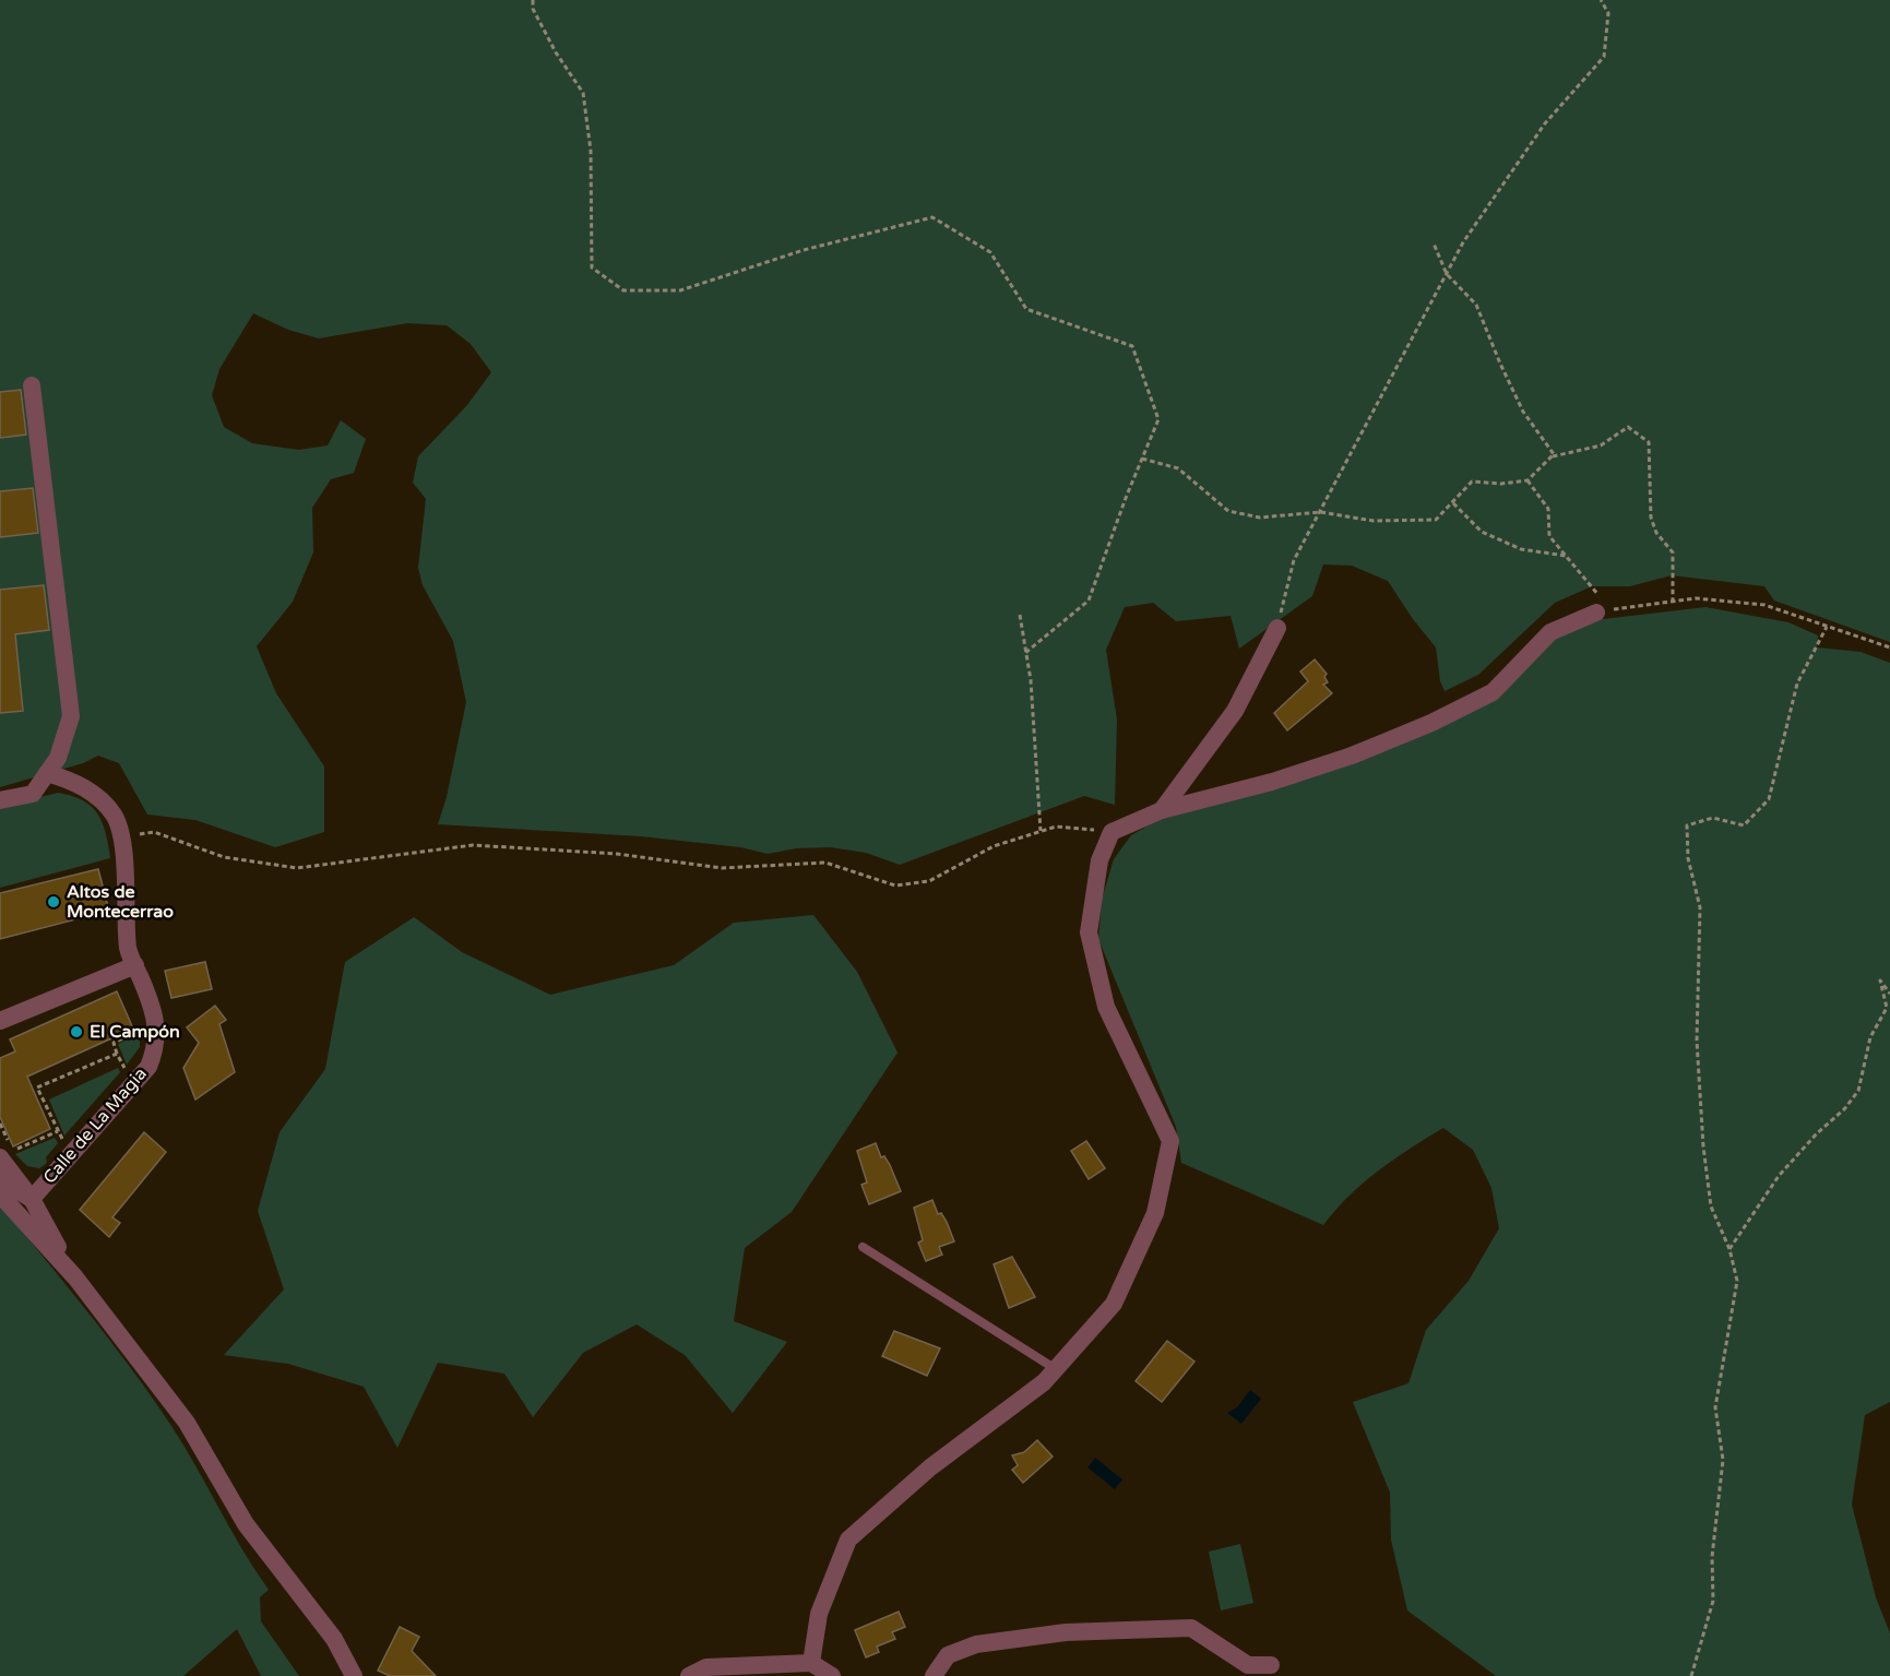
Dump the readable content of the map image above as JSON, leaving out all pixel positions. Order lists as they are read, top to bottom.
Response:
{
  "streets": {
    "street": ["Calle de La Magia"]
  },
  "places": ["Altos de Montecerrao", "El Campón"]
}
